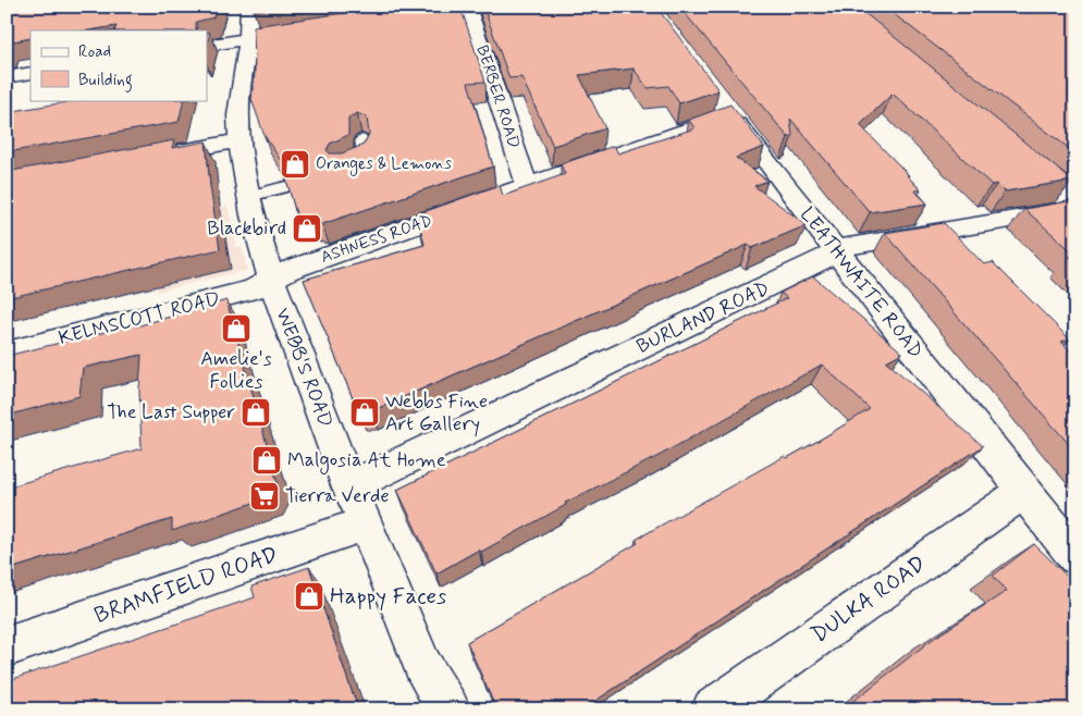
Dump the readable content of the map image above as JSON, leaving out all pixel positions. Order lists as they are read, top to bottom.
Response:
{
  "streets": {
    "street": [
      "BERBER ROAD",
      "ASHNESS ROAD",
      "LEATHWAITE ROAD",
      "BURLAND ROAD",
      "KELMSCOTT ROAD",
      "WEBB'S ROAD",
      "BRAMFIELD ROAD",
      "DULKA ROAD"
    ]
  },
  "crossings": [
    ["BERBER ROAD", "ASHNESS ROAD"],
    ["ASHNESS ROAD", "LEATHWAITE ROAD"],
    ["ASHNESS ROAD", "KELMSCOTT ROAD"],
    ["ASHNESS ROAD", "WEBB'S ROAD"],
    ["LEATHWAITE ROAD", "BURLAND ROAD"],
    ["LEATHWAITE ROAD", "DULKA ROAD"],
    ["BURLAND ROAD", "WEBB'S ROAD"],
    ["KELMSCOTT ROAD", "WEBB'S ROAD"],
    ["WEBB'S ROAD", "BRAMFIELD ROAD"]
  ],
  "places": {
    "shop": [
      "Oranges & Lemons",
      "Blackbird",
      "Amelie's Follies",
      "The Last Supper",
      "Webbs Fine Art Gallery",
      "Malgosia At Home",
      "Happy Faces"
    ],
    "supermarket": ["Tierra Verde"]
  },
  "legend": ["Road", "Building"]
}
